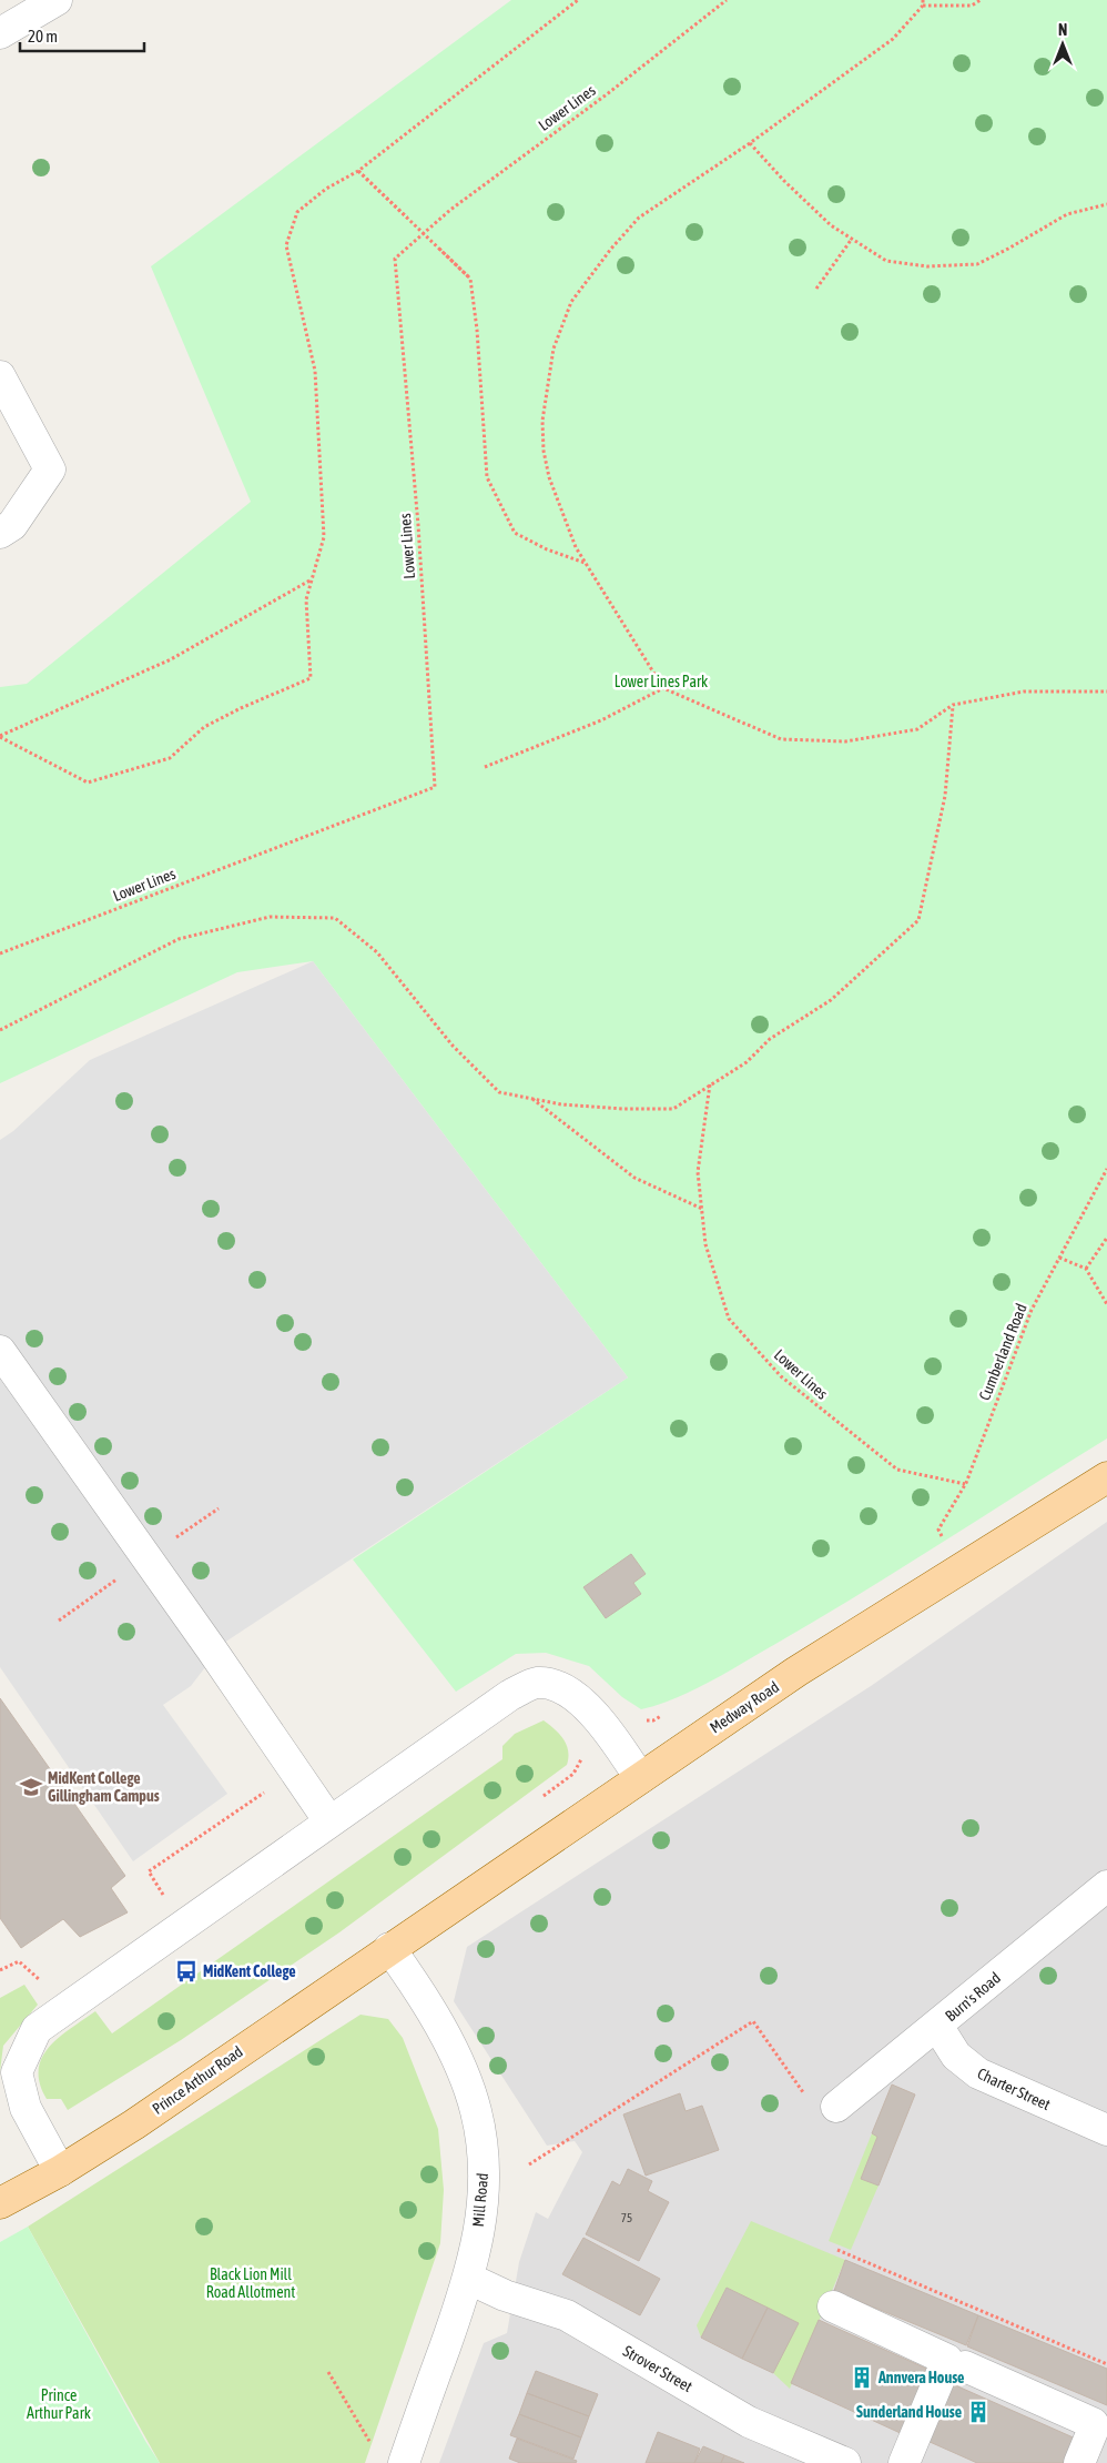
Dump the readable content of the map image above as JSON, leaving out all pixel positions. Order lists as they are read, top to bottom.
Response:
{
  "streets": {
    "main road": ["Medway Road", "Prince Arthur Road"],
    "street": [
      "Burn's Road",
      "Charter Street",
      "Mill Road",
      "Strover Street"
    ],
    "path": ["Lower Lines", "Cumberland Road"]
  },
  "crossings": [
    ["Lower Lines", "Cumberland Road"],
    ["Medway Road", "Prince Arthur Road"],
    ["Medway Road", "Mill Road"],
    ["Burn's Road", "Charter Street"],
    ["Prince Arthur Road", "Mill Road"],
    ["Mill Road", "Strover Street"]
  ],
  "parks": ["Lower Lines Park", "Black Lion Mill Road Allotment", "Prince Arthur Park"],
  "places": {
    "school or university": ["MidKent College Gillingham Campus"],
    "bus stop": ["MidKent College"],
    "building": ["Annvera House", "Sunderland House"]
  },
  "house_numbers": ["75"],
  "scale_bar": "20 m",
  "north": "top"
}
